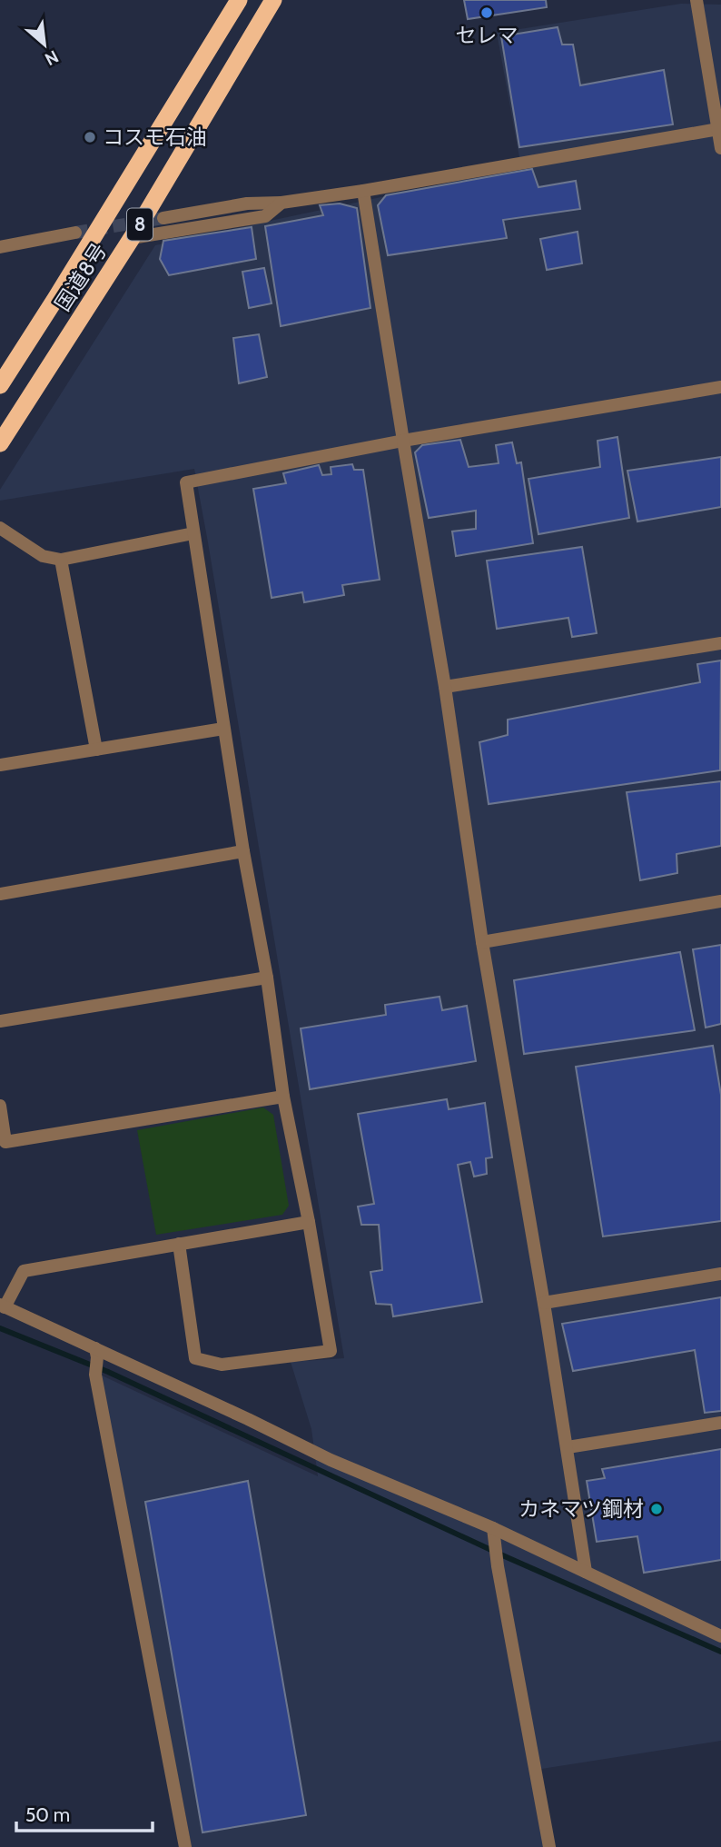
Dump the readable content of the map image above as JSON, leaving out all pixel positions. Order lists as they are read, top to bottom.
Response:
{
  "streets": {
    "highway": ["8", "国道8号"]
  },
  "places": ["セレマ", "コスモ石油", "カネマツ鋼材"],
  "scale_bar": "50 m",
  "north": "bottom right"
}
